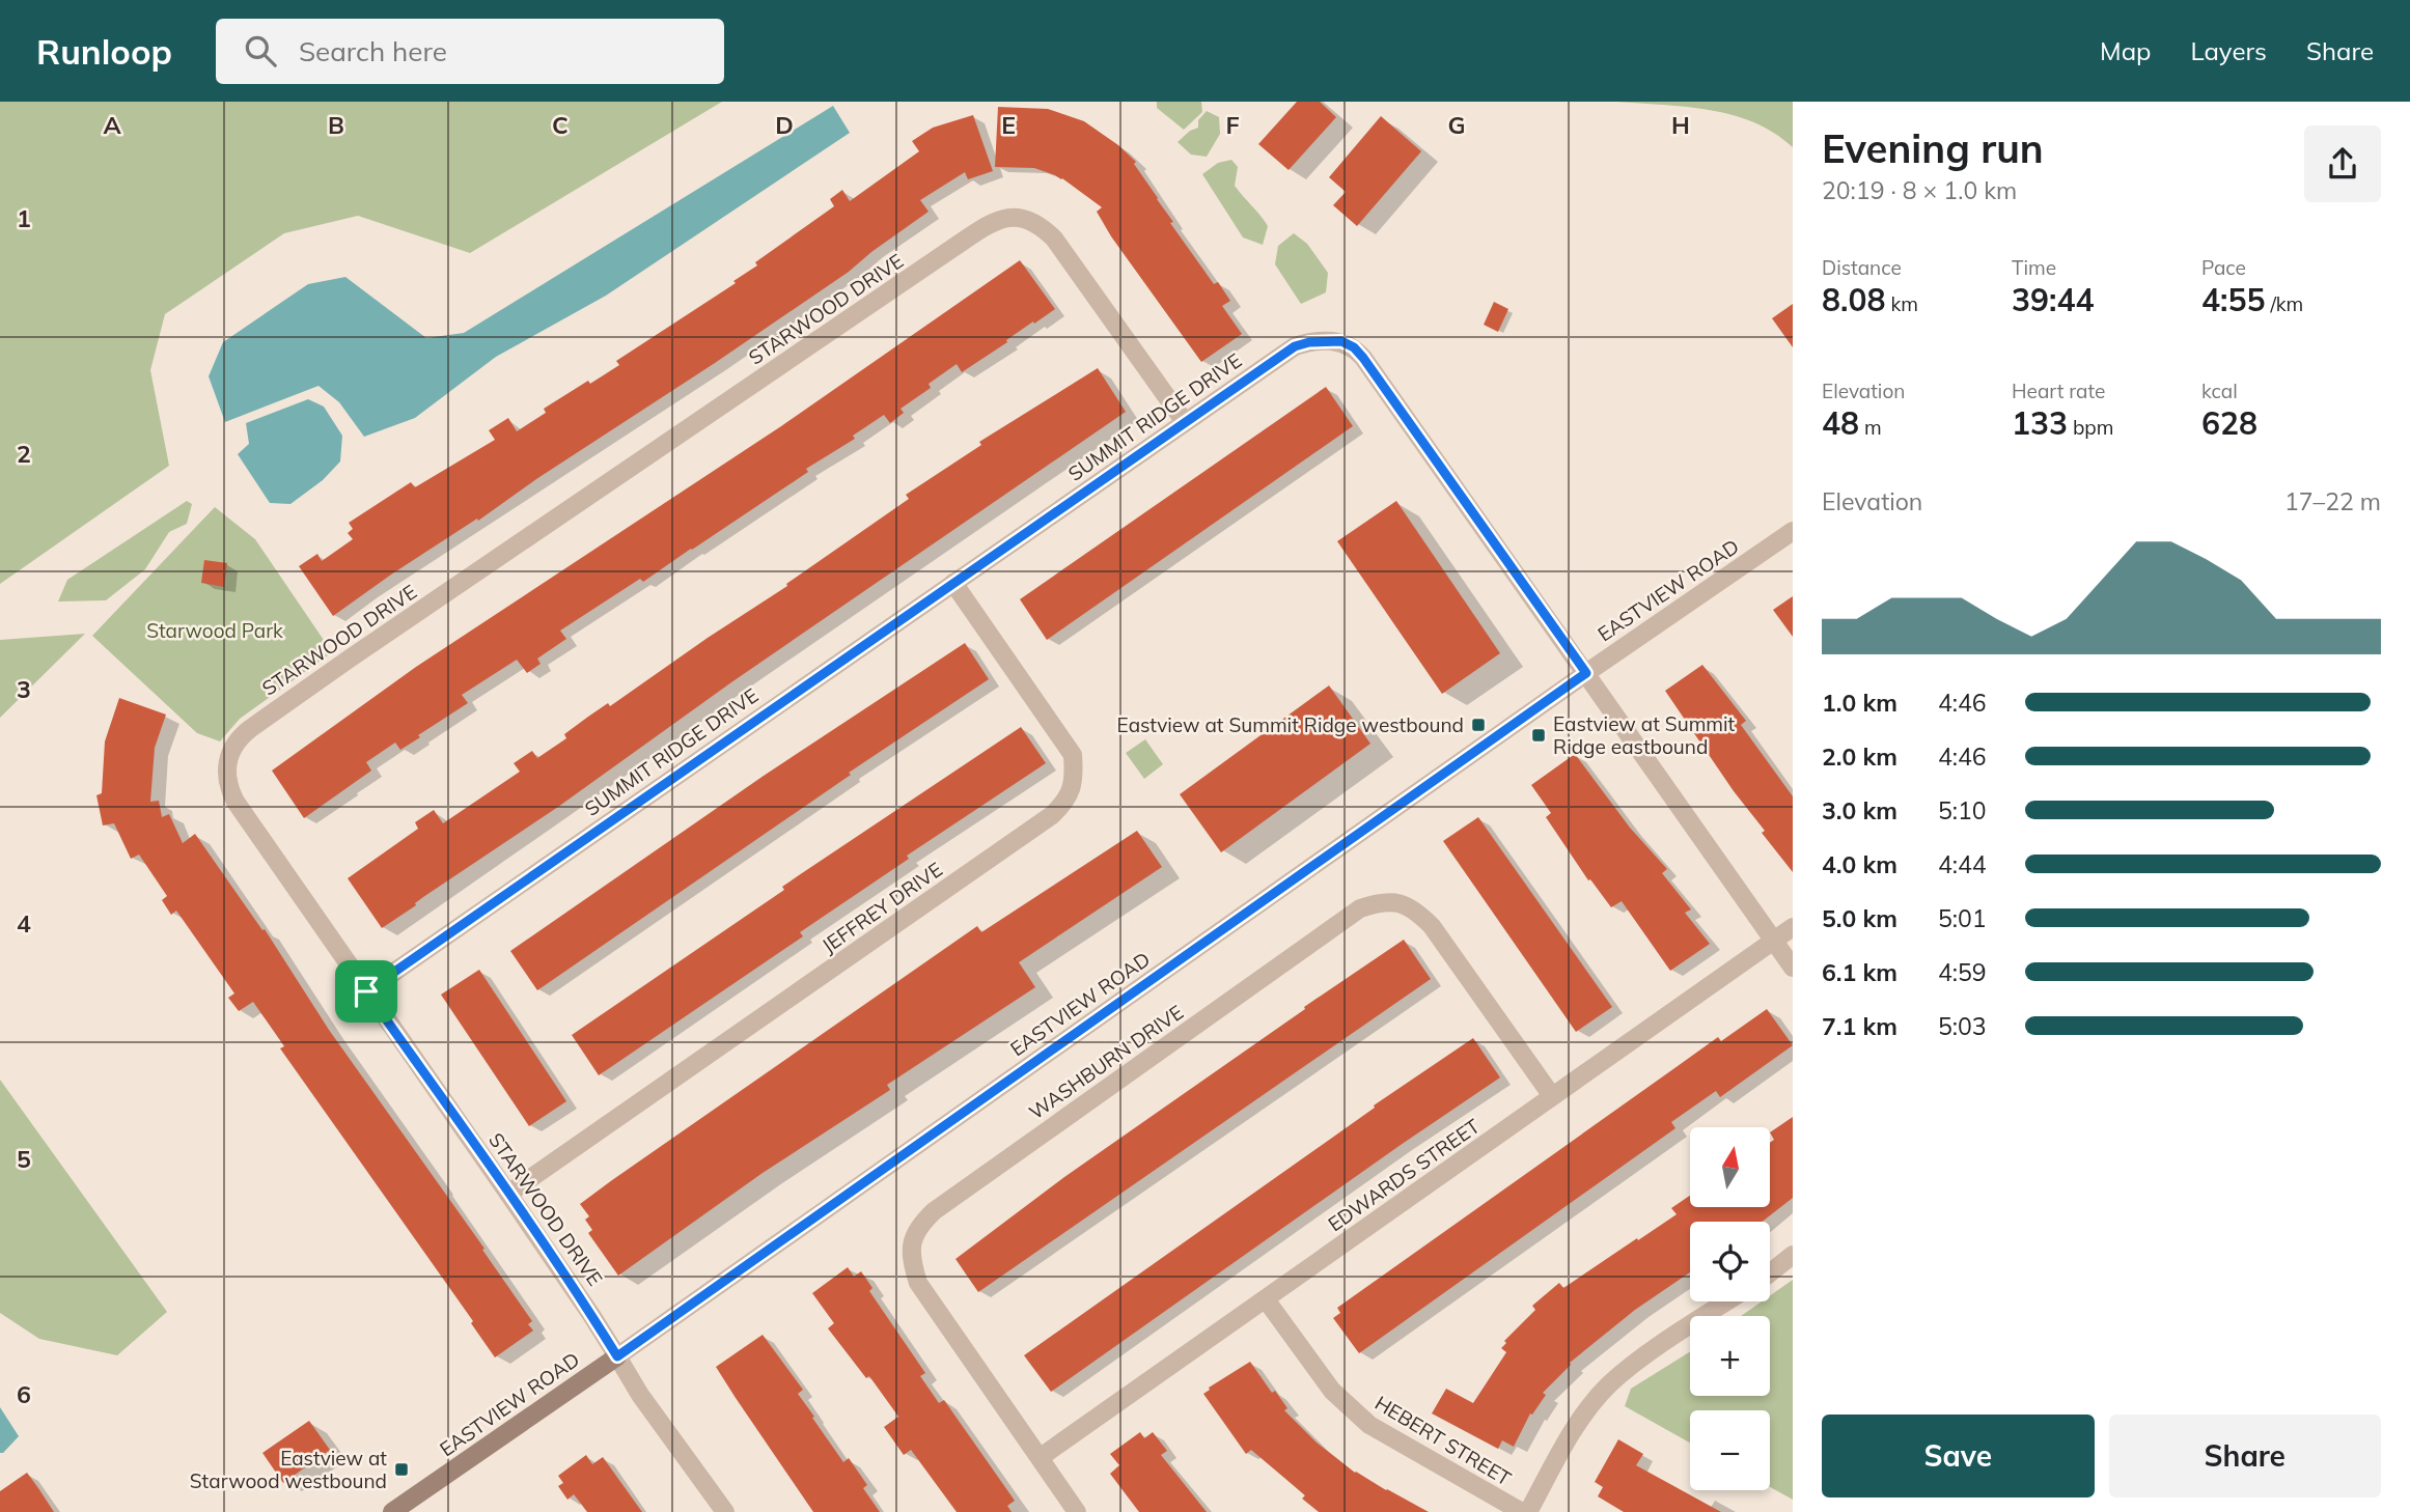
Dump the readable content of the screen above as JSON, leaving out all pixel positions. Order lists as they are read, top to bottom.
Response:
{
  "streets": {
    "main road": ["EASTVIEW ROAD"],
    "street": [
      "STARWOOD DRIVE",
      "SUMMIT RIDGE DRIVE",
      "JEFFREY DRIVE",
      "WASHBURN DRIVE",
      "EDWARDS STREET",
      "HEBERT STREET"
    ]
  },
  "crossings": [
    ["STARWOOD DRIVE", "SUMMIT RIDGE DRIVE"],
    ["STARWOOD DRIVE", "EASTVIEW ROAD"],
    ["STARWOOD DRIVE", "JEFFREY DRIVE"],
    ["SUMMIT RIDGE DRIVE", "EASTVIEW ROAD"],
    ["SUMMIT RIDGE DRIVE", "JEFFREY DRIVE"],
    ["SUMMIT RIDGE DRIVE", "EDWARDS STREET"],
    ["WASHBURN DRIVE", "EDWARDS STREET"],
    ["EDWARDS STREET", "HEBERT STREET"]
  ],
  "parks": ["Starwood Park"],
  "places": {
    "transit": ["Eastview at Summit Ridge westbound", "Eastview at Summit Ridge eastbound", "Eastview at Starwood westbound"]
  },
  "north": "top",
  "page": {
    "header": "Runloop",
    "search": "Search here",
    "nav": ["Map", "Layers", "Share"],
    "heading": ["Evening run", "20:19 · 8 × 1.0 km"],
    "stats": [
      ["Distance", "8.08 km"],
      ["Time", "39:44"],
      ["Pace", "4:55 /km"],
      ["Elevation", "48 m"],
      ["Heart rate", "133 bpm"],
      ["kcal", "628"]
    ],
    "chart": ["Elevation", "17–22 m"],
    "list": [
      {
        "name": "1.0 km",
        "note": "4:46"
      },
      {
        "name": "2.0 km",
        "note": "4:46"
      },
      {
        "name": "3.0 km",
        "note": "5:10"
      },
      {
        "name": "4.0 km",
        "note": "4:44"
      },
      {
        "name": "5.0 km",
        "note": "5:01"
      },
      {
        "name": "6.1 km",
        "note": "4:59"
      },
      {
        "name": "7.1 km",
        "note": "5:03"
      }
    ],
    "map_buttons": ["+", "−"],
    "buttons": ["Save", "Share"]
  },
  "grid": {
    "columns": [
      "A",
      "B",
      "C",
      "D",
      "E",
      "F",
      "G",
      "H"
    ],
    "rows": [
      "1",
      "2",
      "3",
      "4",
      "5",
      "6"
    ]
  }
}
